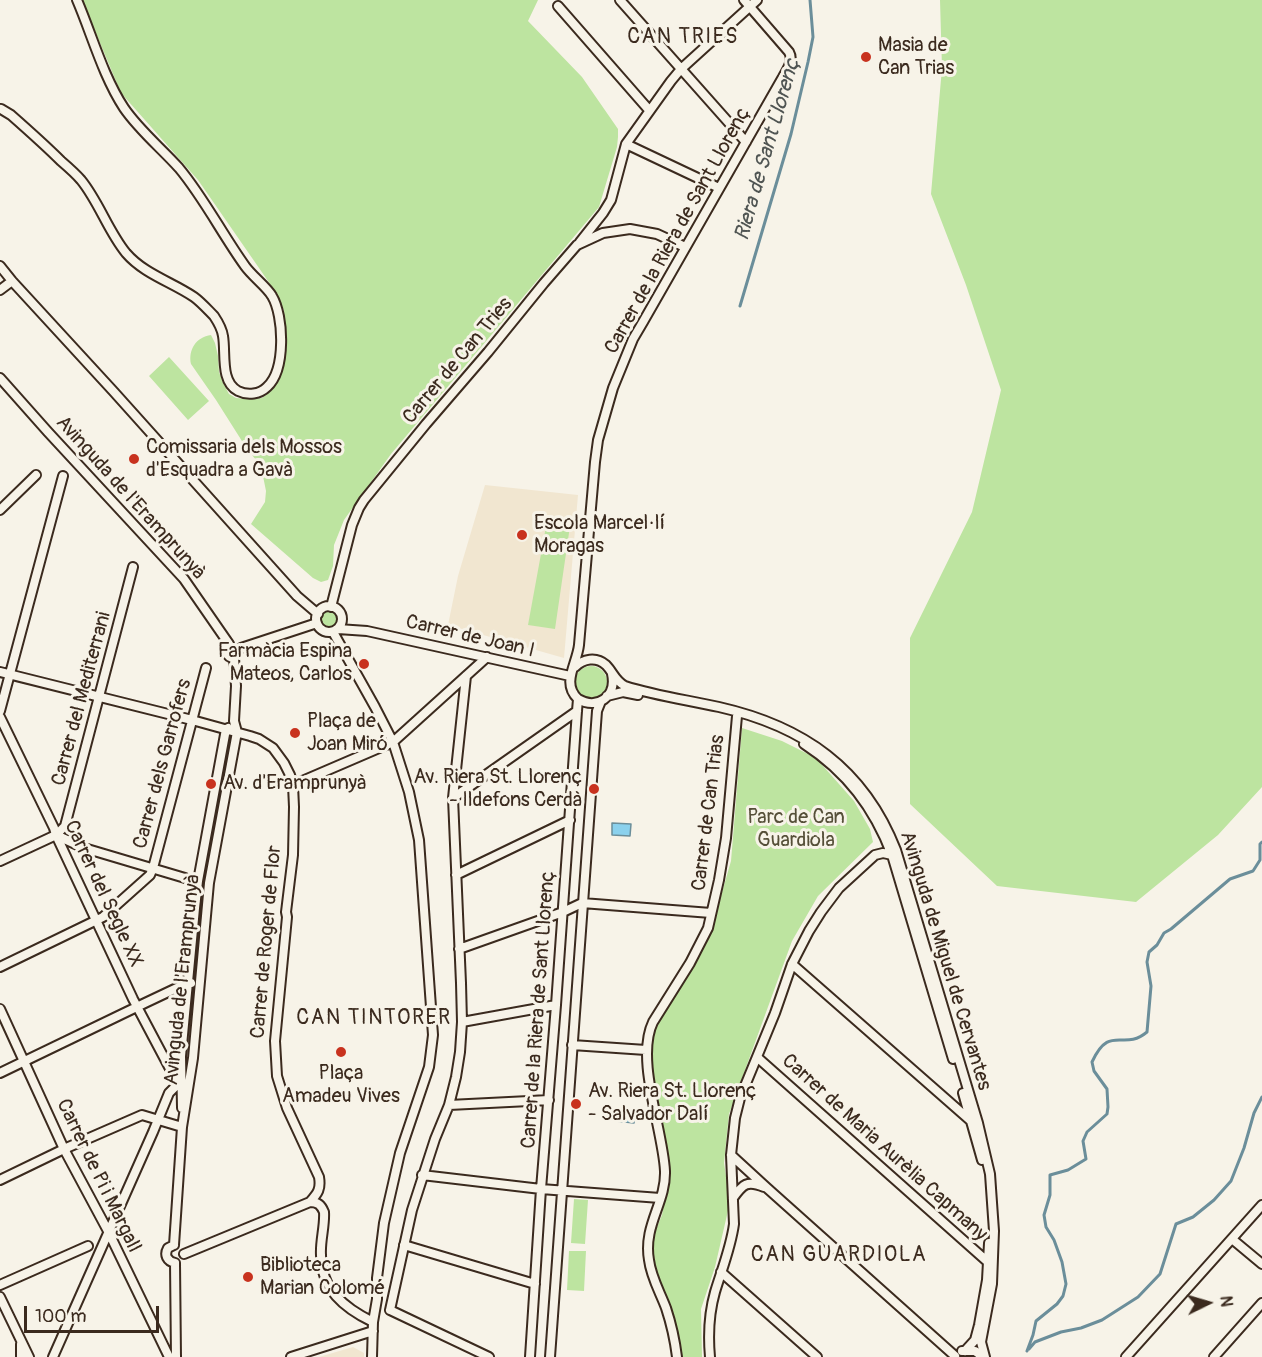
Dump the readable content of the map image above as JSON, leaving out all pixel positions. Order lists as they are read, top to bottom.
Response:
{
  "streets": {
    "street": [
      "Carrer de la Riera de Sant Llorenç",
      "Carrer de Can Tries",
      "Avinguda de l'Eramprunyà",
      "Carrer de Joan I",
      "Carrer del Mediterrani",
      "Carrer dels Garrofers",
      "Carrer de Can Trias",
      "Carrer del Segle XX",
      "Carrer de Roger de Flor",
      "Avinguda de Miguel de Cervantes",
      "Carrer de Maria Aurèlia Capmany",
      "Carrer de Pi i Margall"
    ]
  },
  "crossings": [
    ["Carrer de la Riera de Sant Llorenç", "Carrer de Can Tries"],
    ["Carrer de la Riera de Sant Llorenç", "Carrer de Joan I"],
    ["Carrer de la Riera de Sant Llorenç", "Avinguda de Miguel de Cervantes"],
    ["Carrer de Can Tries", "Carrer de Joan I"],
    ["Avinguda de l'Eramprunyà", "Carrer del Segle XX"],
    ["Avinguda de l'Eramprunyà", "Carrer de Roger de Flor"],
    ["Carrer de Joan I", "Avinguda de Miguel de Cervantes"],
    ["Carrer del Mediterrani", "Carrer del Segle XX"],
    ["Carrer del Mediterrani", "Carrer de Roger de Flor"],
    ["Carrer dels Garrofers", "Carrer de Roger de Flor"],
    ["Carrer de Can Trias", "Avinguda de Miguel de Cervantes"],
    ["Avinguda de Miguel de Cervantes", "Carrer de Maria Aurèlia Capmany"]
  ],
  "districts": ["CAN TRIES", "CAN TINTORER", "CAN GUARDIOLA"],
  "water": ["Riera de Sant Llorenç"],
  "parks": ["Parc de Can Guardiola"],
  "places": [
    "Masia de Can Trias",
    "Comissaria dels Mossos d'Esquadra a Gavà",
    "Escola Marcel·lí Moragas",
    "Farmàcia Espina Mateos, Carlos",
    "Plaça de Joan Miró",
    "Av. d'Eramprunyà",
    "Av. Riera St. Llorenç - Ildefons Cerdà",
    "Plaça Amadeu Vives",
    "Av. Riera St. Llorenç - Salvador Dalí",
    "Biblioteca Marian Colomé"
  ],
  "scale_bar": "100 m",
  "north": "right"
}
